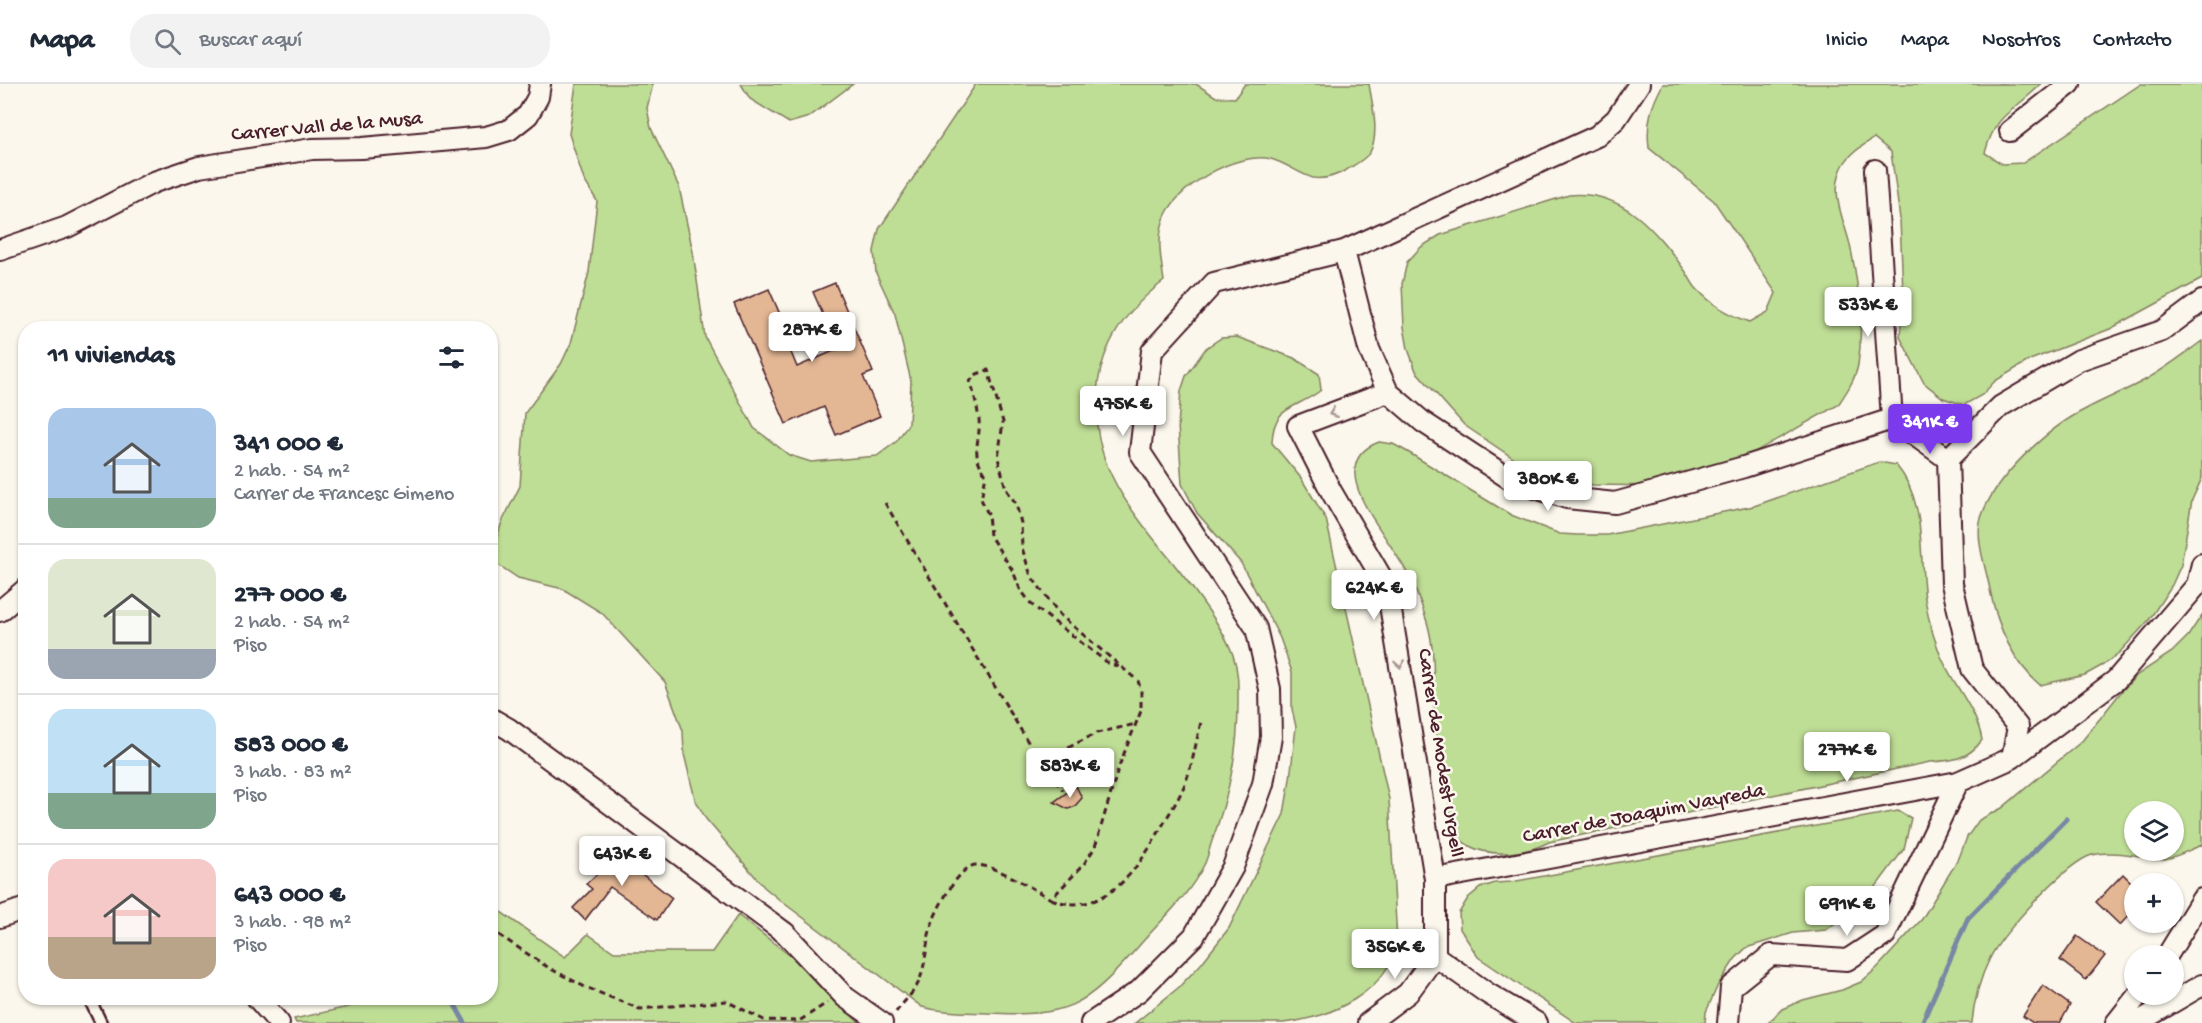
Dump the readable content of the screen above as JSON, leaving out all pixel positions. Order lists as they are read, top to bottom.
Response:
{
  "streets": {
    "street": ["Carrer Vall de la Musa", "Carrer de Modest Urgell", "Carrer de Joaquim Vayreda"]
  },
  "crossings": [
    ["Carrer de Modest Urgell", "Carrer de Joaquim Vayreda"]
  ],
  "one_way": ["Carrer de Modest Urgell"],
  "page": {
    "header": "Mapa",
    "search": "Buscar aquí",
    "nav": [
      "Inicio",
      "Mapa",
      "Nosotros",
      "Contacto"
    ],
    "price": [
      "533K €",
      "287K €",
      "475K €",
      "341K €",
      "380K €",
      "624K €",
      "277K €",
      "583K €",
      "643K €",
      "691K €",
      "356K €"
    ],
    "heading": "11 viviendas",
    "list": [
      {
        "name": "341 000 €",
        "note": "2 hab. · 54 m² · Carrer de Francesc Gimeno"
      },
      {
        "name": "277 000 €",
        "note": "2 hab. · 54 m² · Piso"
      },
      {
        "name": "583 000 €",
        "note": "3 hab. · 83 m² · Piso"
      },
      {
        "name": "643 000 €",
        "note": "3 hab. · 98 m² · Piso"
      }
    ],
    "map_buttons": ["+", "−"]
  }
}
